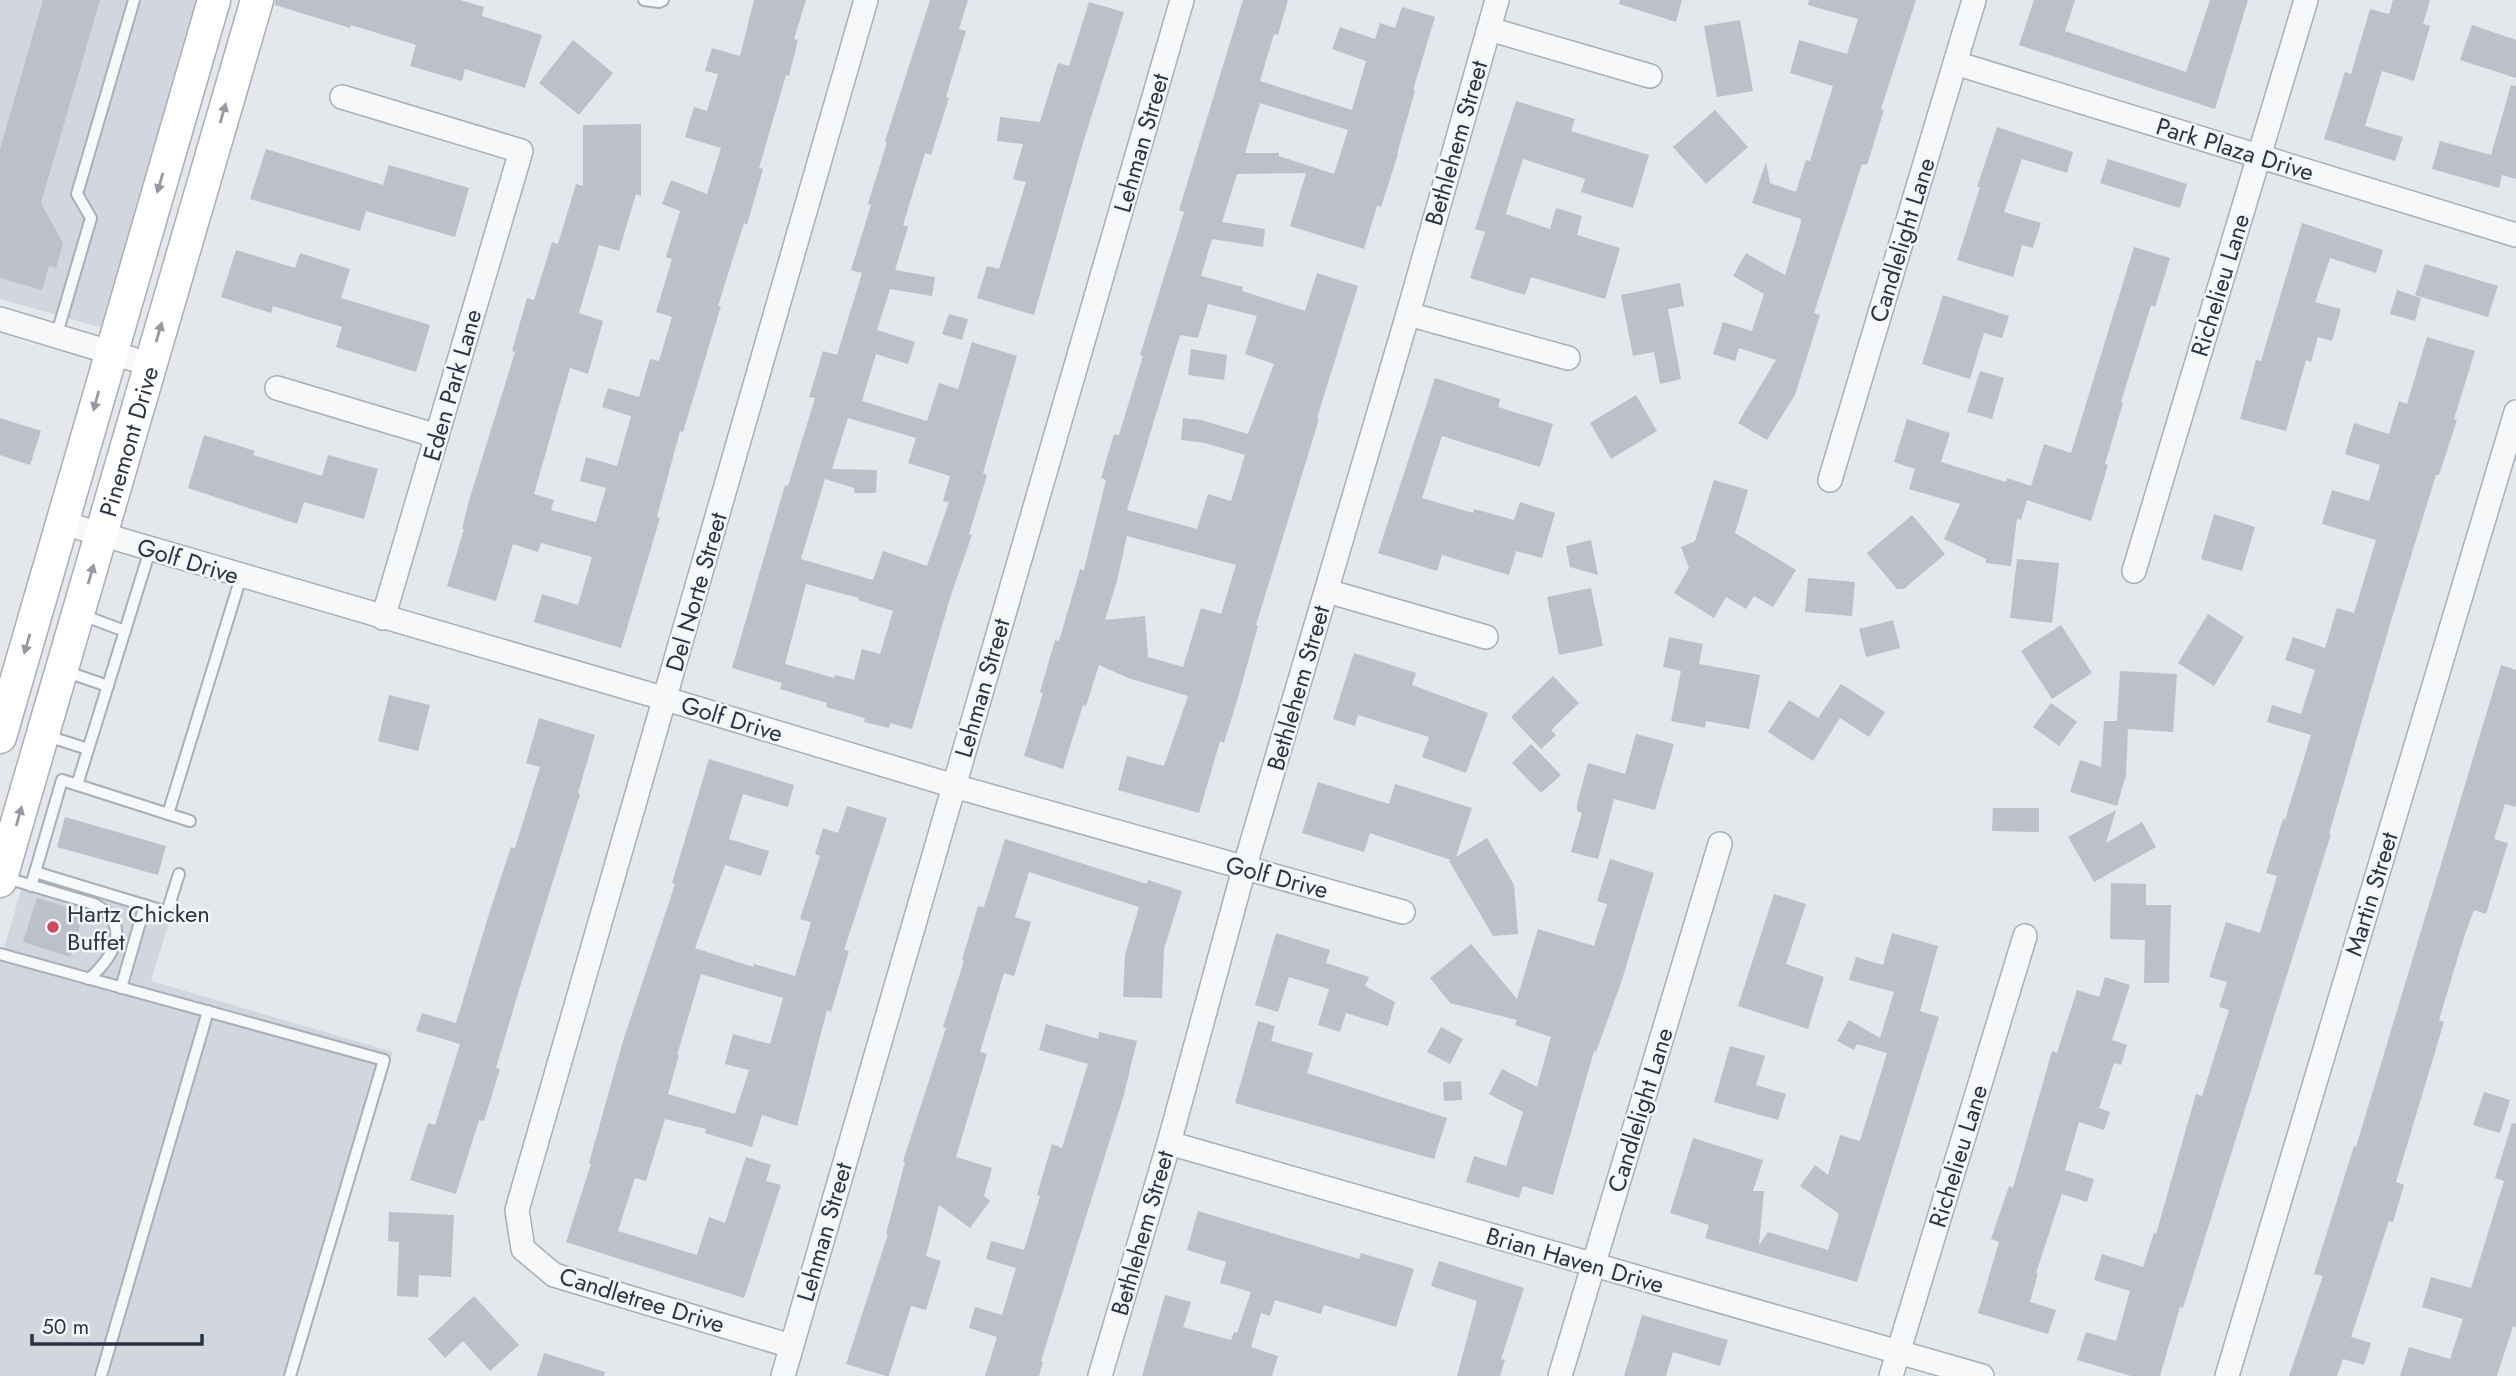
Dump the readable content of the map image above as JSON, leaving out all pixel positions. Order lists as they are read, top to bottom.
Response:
{
  "streets": {
    "main road": ["Pinemont Drive"],
    "street": [
      "Lehman Street",
      "Bethlehem Street",
      "Park Plaza Drive",
      "Candlelight Lane",
      "Richelieu Lane",
      "Eden Park Lane",
      "Golf Drive",
      "Del Norte Street",
      "Martin Street",
      "Brian Haven Drive",
      "Candletree Drive"
    ]
  },
  "crossings": [
    ["Lehman Street", "Golf Drive"],
    ["Lehman Street", "Candletree Drive"],
    ["Bethlehem Street", "Golf Drive"],
    ["Bethlehem Street", "Brian Haven Drive"],
    ["Park Plaza Drive", "Candlelight Lane"],
    ["Park Plaza Drive", "Richelieu Lane"],
    ["Candlelight Lane", "Brian Haven Drive"],
    ["Richelieu Lane", "Brian Haven Drive"],
    ["Eden Park Lane", "Golf Drive"],
    ["Pinemont Drive", "Golf Drive"],
    ["Golf Drive", "Del Norte Street"],
    ["Del Norte Street", "Candletree Drive"]
  ],
  "places": ["Hartz Chicken Buffet"],
  "scale_bar": "50 m"
}
